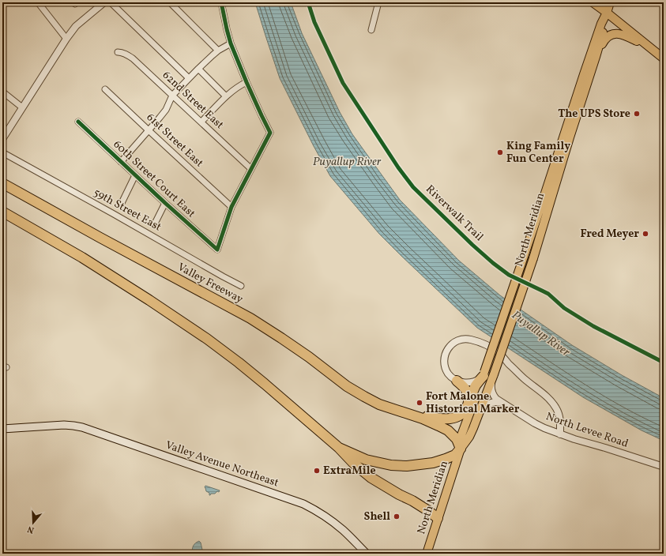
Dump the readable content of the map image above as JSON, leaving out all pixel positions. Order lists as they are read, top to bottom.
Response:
{
  "streets": {
    "highway": ["Valley Freeway"],
    "main road": ["North Meridian", "Valley Avenue Northeast"],
    "street": [
      "62nd Street East",
      "61st Street East",
      "60th Street Court East",
      "59th Street East",
      "North Levee Road"
    ],
    "cycle path": ["Riverwalk Trail"]
  },
  "crossings": [
    ["61st Street East", "60th Street Court East"],
    ["North Meridian", "North Levee Road"]
  ],
  "water": ["Puyallup River"],
  "places": [
    "The UPS Store",
    "King Family Fun Center",
    "Fred Meyer",
    "Fort Malone Historical Marker",
    "ExtraMile",
    "Shell"
  ],
  "north": "bottom"
}
